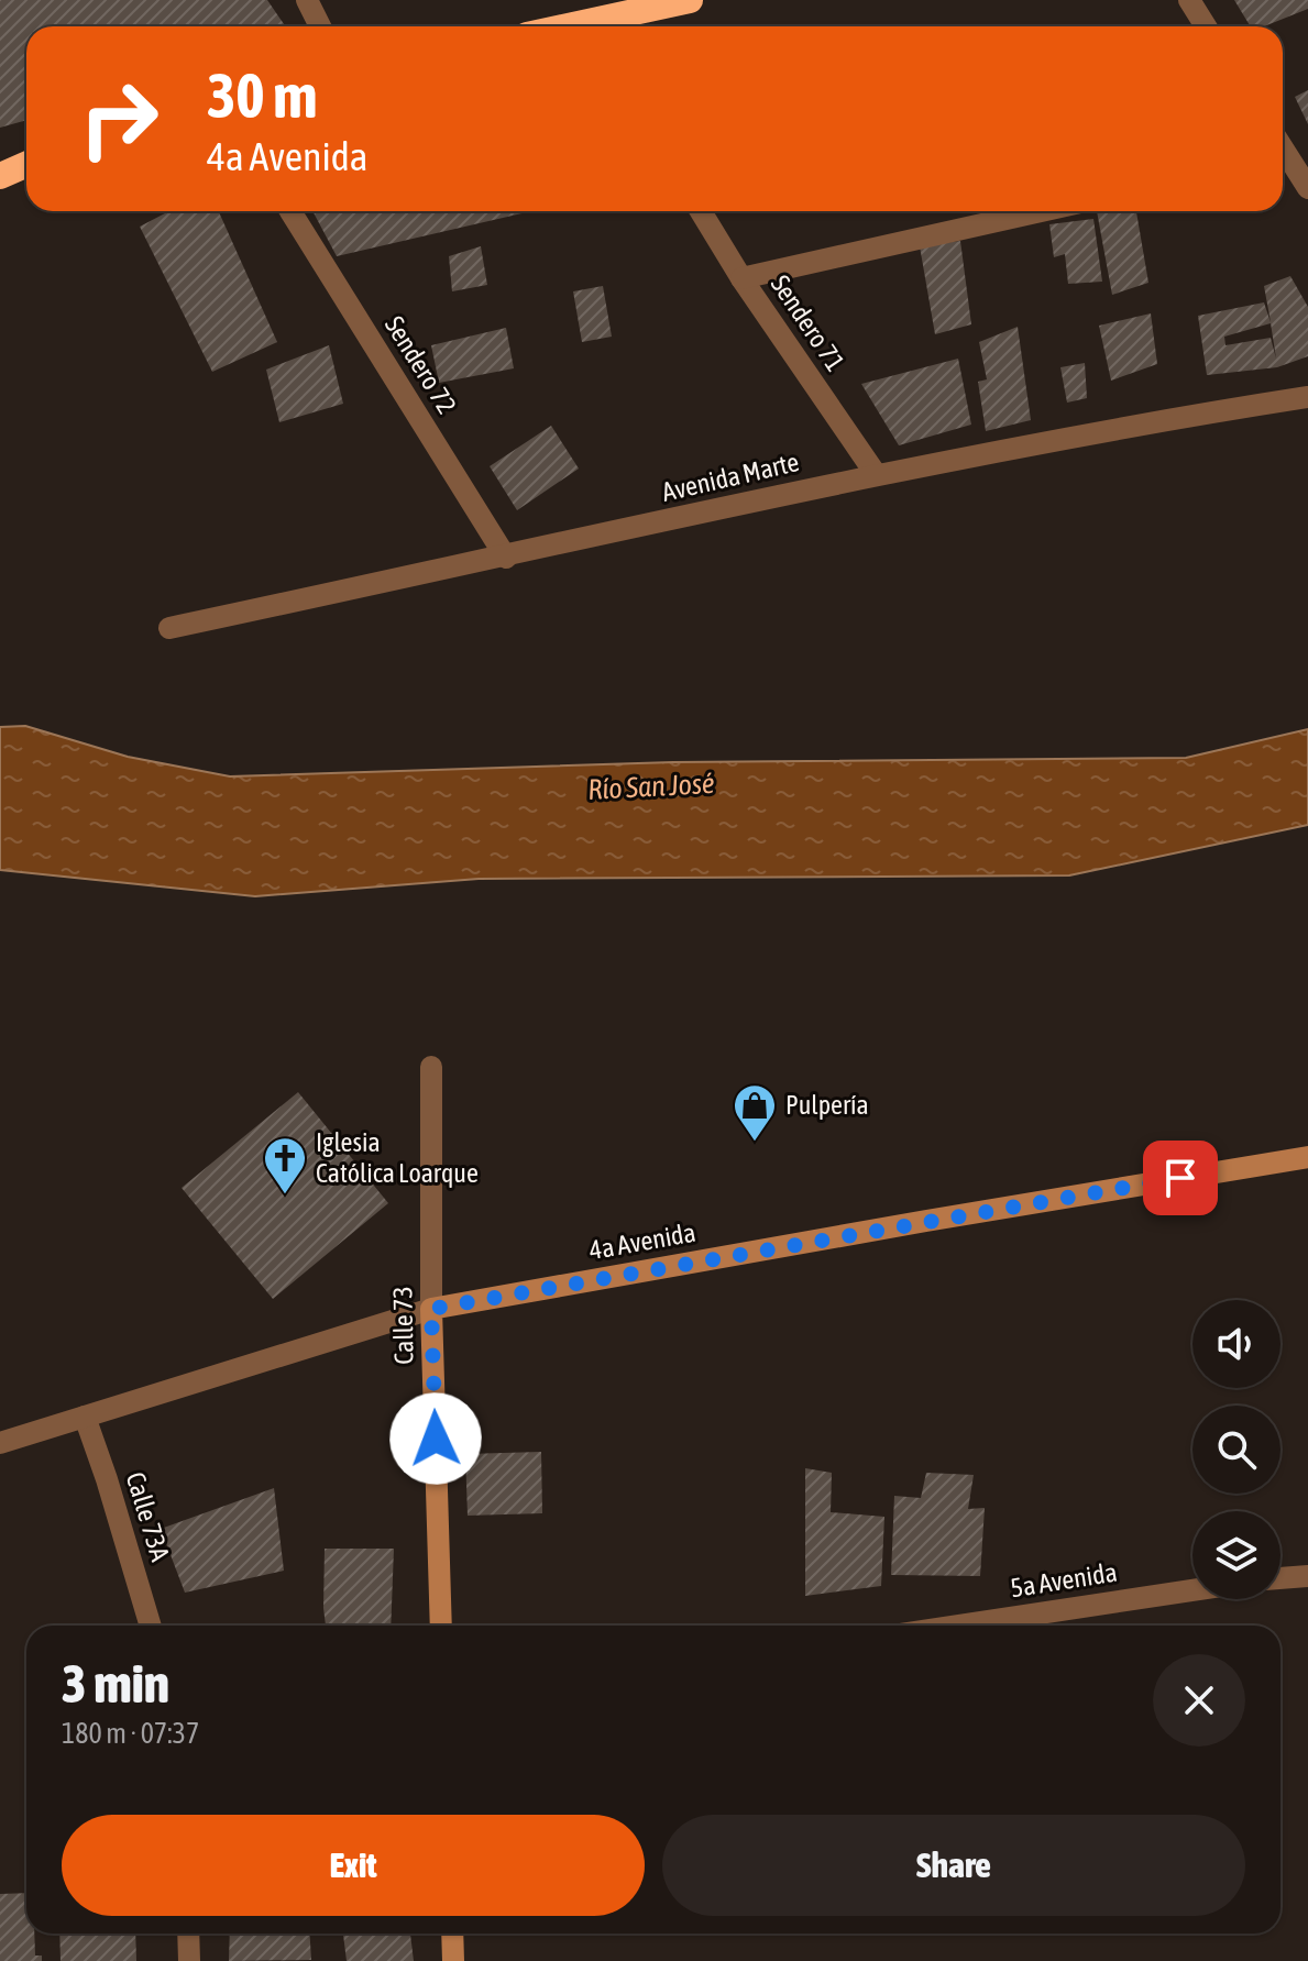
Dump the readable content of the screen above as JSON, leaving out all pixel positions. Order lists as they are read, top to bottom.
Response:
{
  "streets": {
    "street": [
      "Sendero 71",
      "Sendero 72",
      "Avenida Marte",
      "4a Avenida",
      "Calle 73",
      "Calle 73A",
      "5a Avenida"
    ]
  },
  "crossings": [
    ["Sendero 71", "Avenida Marte"],
    ["Sendero 72", "Avenida Marte"],
    ["4a Avenida", "Calle 73"],
    ["4a Avenida", "Calle 73A"]
  ],
  "water": ["Río San José"],
  "places": {
    "shop": ["Pulpería"],
    "church": ["Iglesia Católica Loarque"]
  },
  "page": {
    "turn": ["30 m", "4a Avenida"],
    "heading": ["3 min", "180 m · 07:37"],
    "buttons": ["Exit", "Share"]
  }
}
